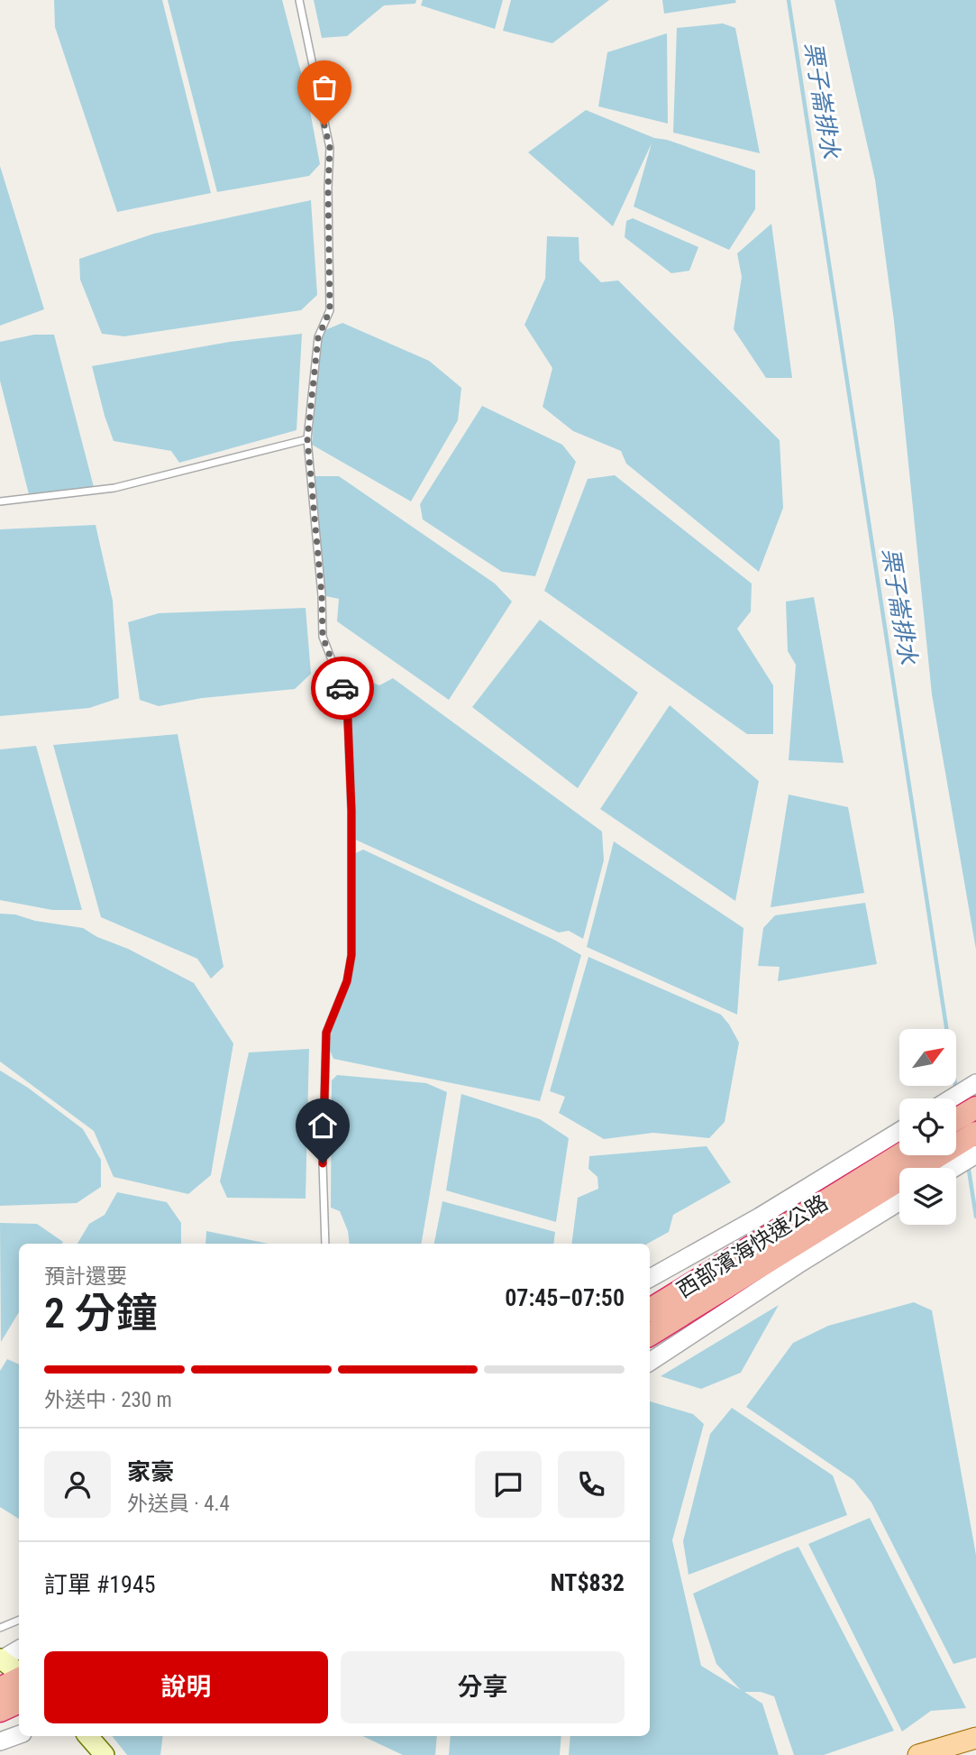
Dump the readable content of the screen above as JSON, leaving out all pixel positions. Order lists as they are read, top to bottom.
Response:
{
  "streets": {
    "highway": ["西部濱海快速公路"]
  },
  "water": ["栗子崙排水"],
  "north": "top right",
  "page": {
    "heading": ["2 分鐘", "預計還要", "07:45–07:50"],
    "panel": [
      "家豪",
      "外送員 · 4.4",
      "訂單 #1945",
      "NT$832"
    ],
    "bar": "外送中 · 230 m",
    "buttons": ["說明", "分享"]
  }
}
